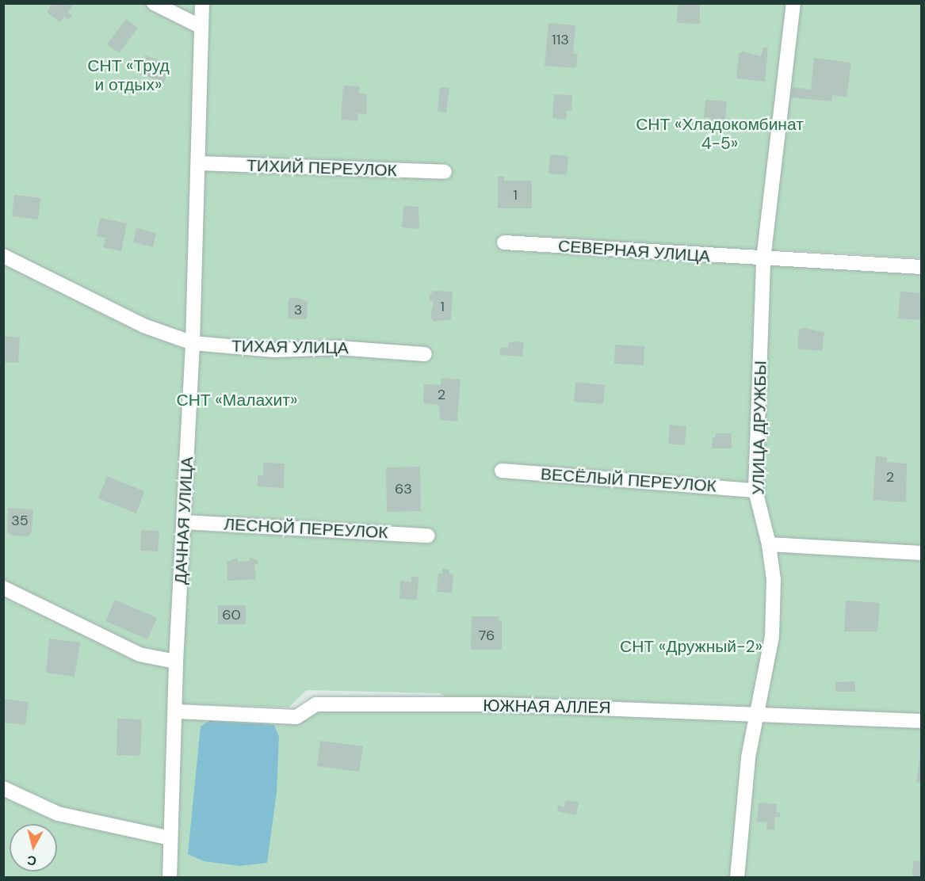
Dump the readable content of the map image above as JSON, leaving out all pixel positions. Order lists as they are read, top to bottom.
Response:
{
  "streets": {
    "street": [
      "ТИХИЙ ПЕРЕУЛОК",
      "СЕВЕРНАЯ УЛИЦА",
      "ТИХАЯ УЛИЦА",
      "УЛИЦА ДРУЖБЫ",
      "ВЕСЁЛЫЙ ПЕРЕУЛОК",
      "ДАЧНАЯ УЛИЦА",
      "ЛЕСНОЙ ПЕРЕУЛОК",
      "ЮЖНАЯ АЛЛЕЯ"
    ]
  },
  "crossings": [
    ["ТИХИЙ ПЕРЕУЛОК", "ДАЧНАЯ УЛИЦА"],
    ["СЕВЕРНАЯ УЛИЦА", "УЛИЦА ДРУЖБЫ"],
    ["ТИХАЯ УЛИЦА", "ДАЧНАЯ УЛИЦА"],
    ["УЛИЦА ДРУЖБЫ", "ВЕСЁЛЫЙ ПЕРЕУЛОК"],
    ["УЛИЦА ДРУЖБЫ", "ЮЖНАЯ АЛЛЕЯ"],
    ["ДАЧНАЯ УЛИЦА", "ЛЕСНОЙ ПЕРЕУЛОК"],
    ["ДАЧНАЯ УЛИЦА", "ЮЖНАЯ АЛЛЕЯ"]
  ],
  "parks": [
    "СНТ «Труд и отдых»",
    "СНТ «Хладокомбинат 4-5»",
    "СНТ «Малахит»",
    "СНТ «Дружный-2»"
  ],
  "house_numbers": [
    "113",
    "1",
    "1",
    "3",
    "2",
    "2",
    "63",
    "35",
    "60",
    "76"
  ],
  "north": "bottom"
}
